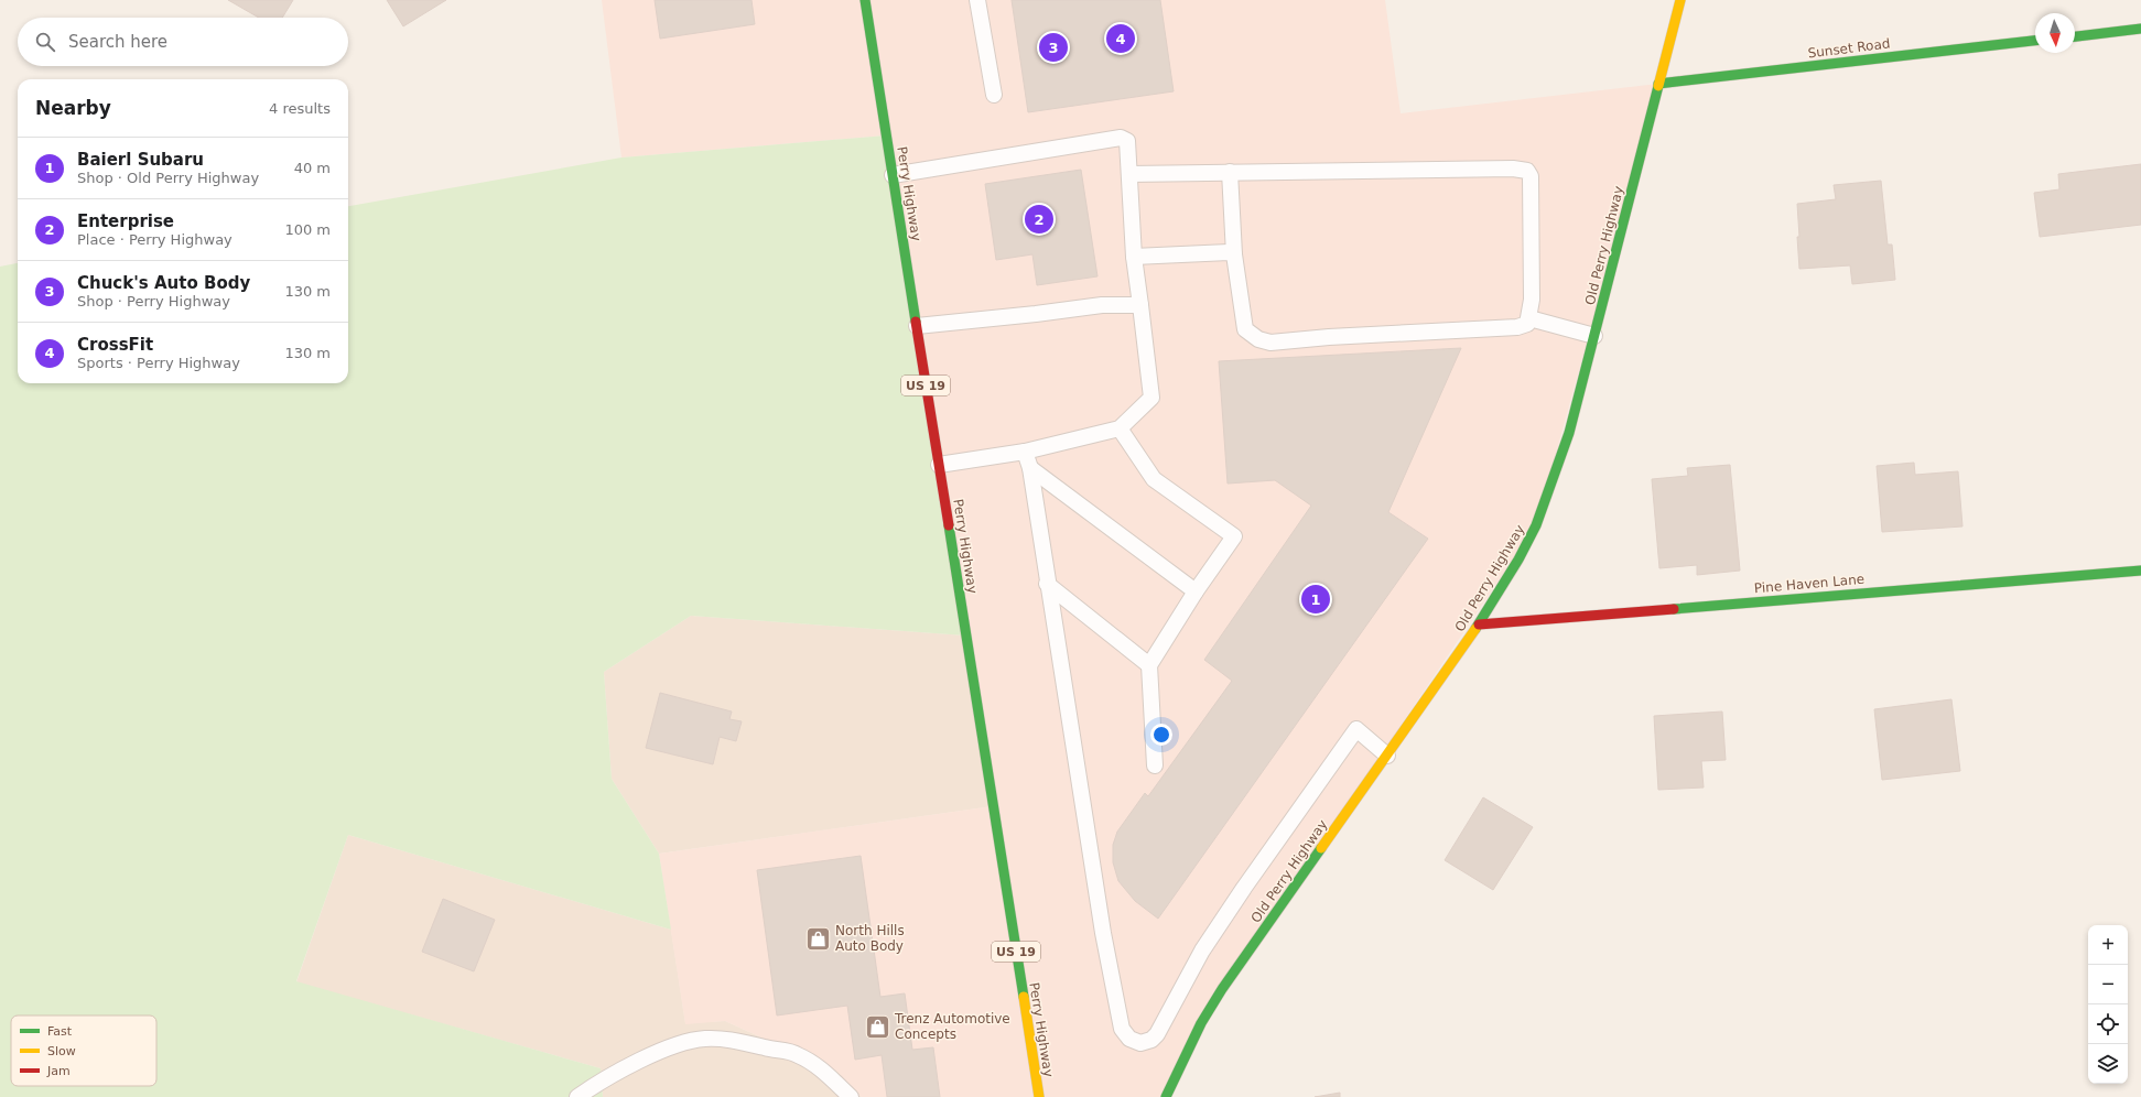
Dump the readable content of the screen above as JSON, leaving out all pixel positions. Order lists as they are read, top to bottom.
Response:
{
  "streets": {
    "street": [
      "Sunset Road",
      "Perry Highway",
      "Old Perry Highway",
      "US 19",
      "Pine Haven Lane"
    ]
  },
  "crossings": [
    ["Sunset Road", "Old Perry Highway"],
    ["Old Perry Highway", "Pine Haven Lane"]
  ],
  "places": {
    "shop": ["North Hills Auto Body", "Trenz Automotive Concepts"]
  },
  "legend": ["Fast", "Slow", "Jam"],
  "north": "bottom",
  "page": {
    "search": "Search here",
    "pins": [
      "4",
      "3",
      "2",
      "1"
    ],
    "heading": ["Nearby", "4 results"],
    "list": [
      {
        "mark": "1",
        "name": "Baierl Subaru",
        "note": "Shop · Old Perry Highway",
        "value": "40 m"
      },
      {
        "mark": "2",
        "name": "Enterprise",
        "note": "Place · Perry Highway",
        "value": "100 m"
      },
      {
        "mark": "3",
        "name": "Chuck's Auto Body",
        "note": "Shop · Perry Highway",
        "value": "130 m"
      },
      {
        "mark": "4",
        "name": "CrossFit",
        "note": "Sports · Perry Highway",
        "value": "130 m"
      }
    ],
    "map_buttons": ["+", "−"]
  }
}
